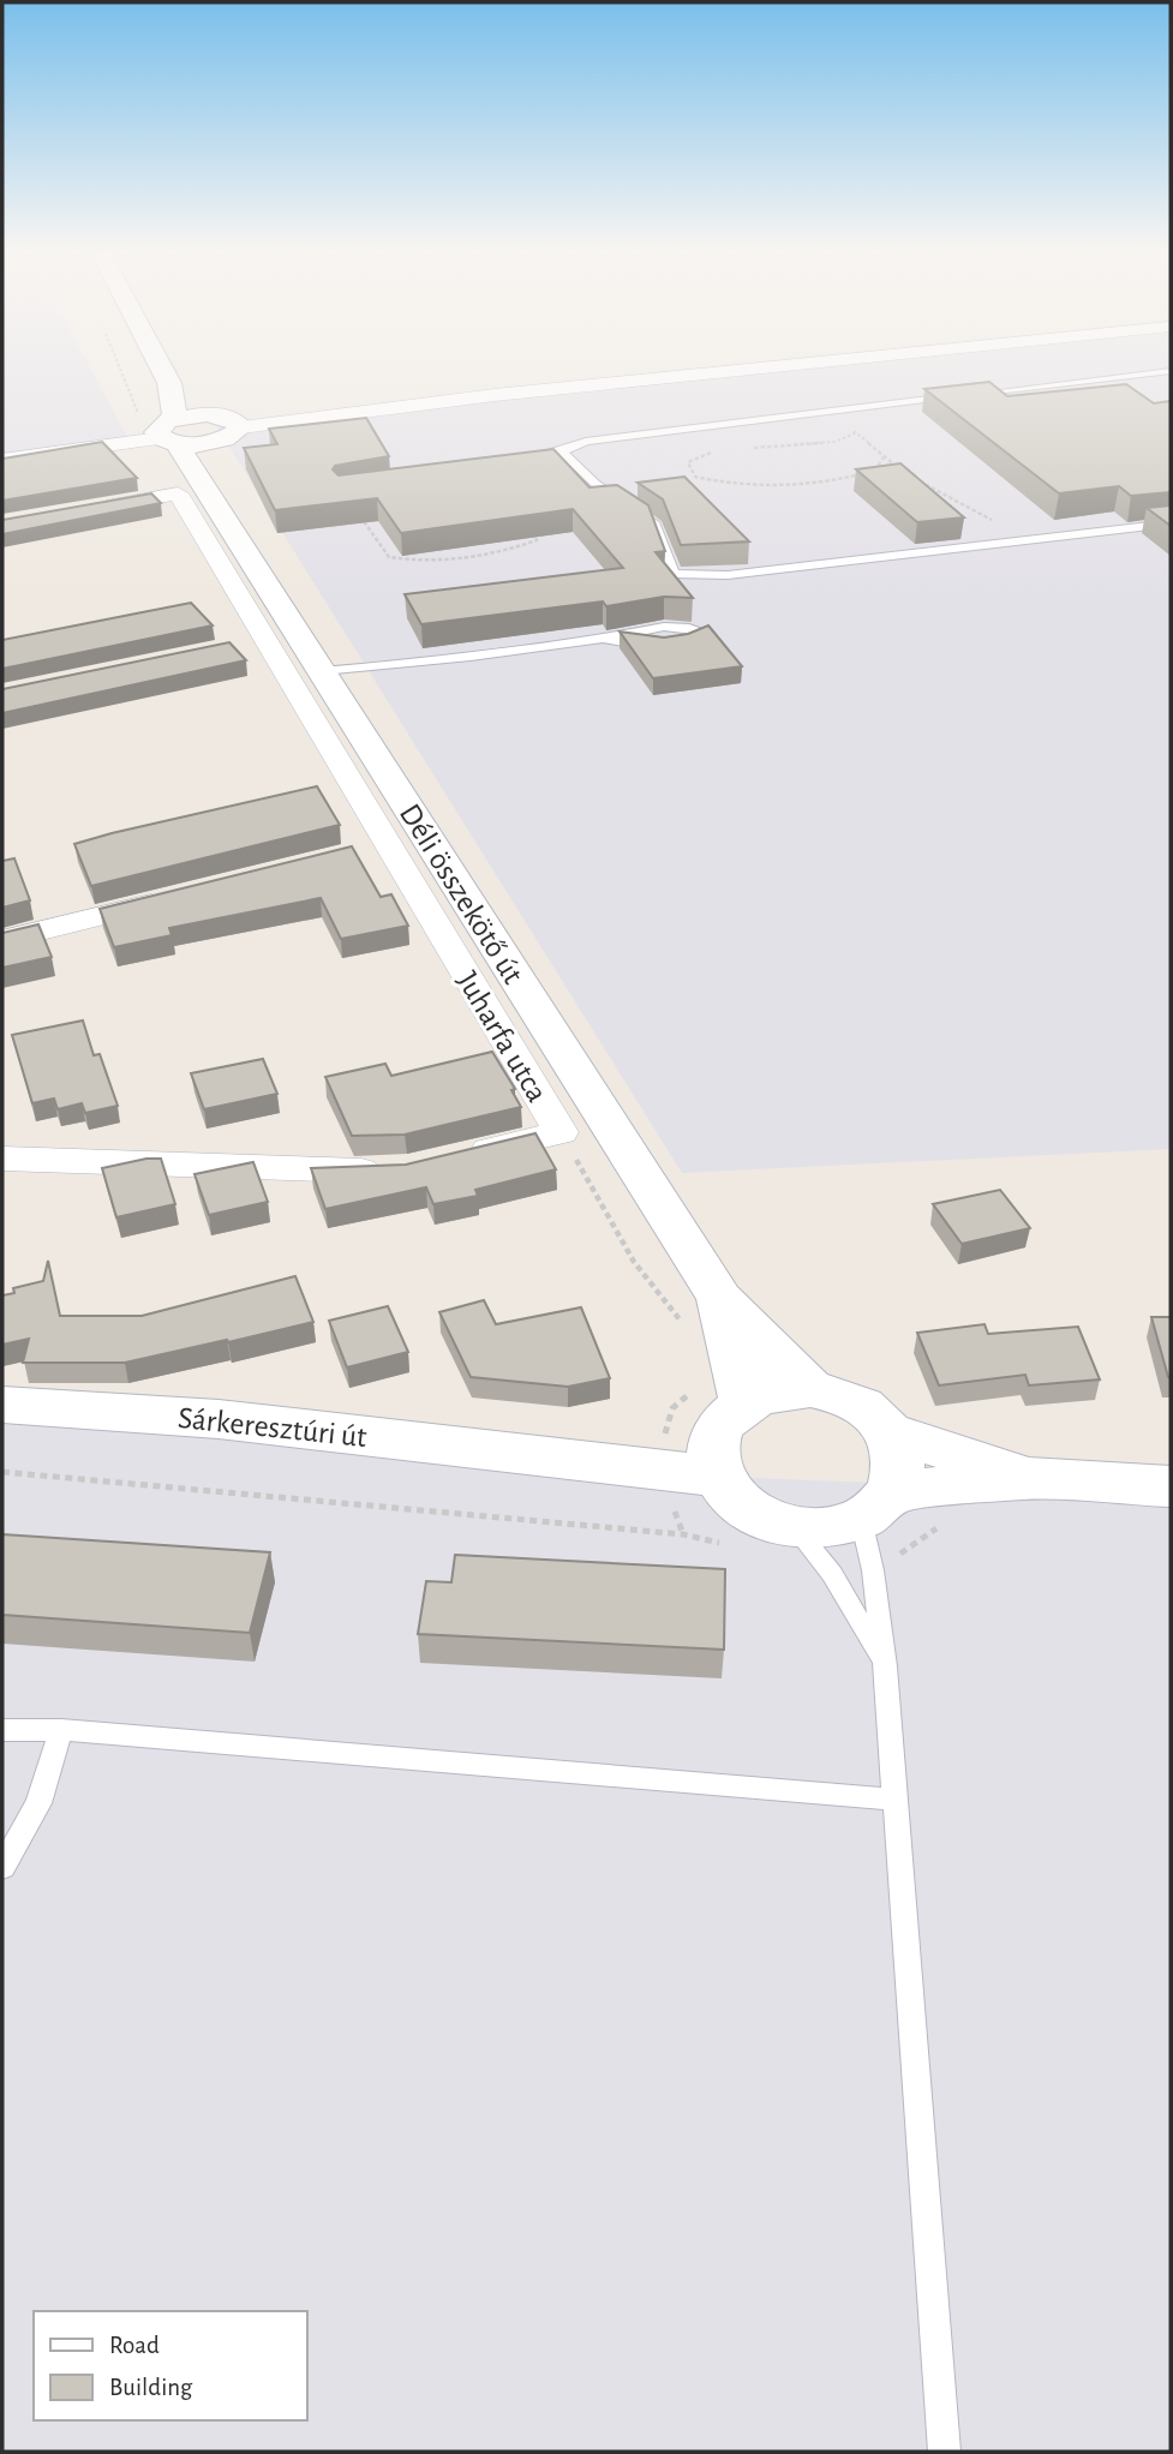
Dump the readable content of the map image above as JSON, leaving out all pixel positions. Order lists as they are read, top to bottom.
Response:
{
  "streets": {
    "main road": ["Déli összekötő út", "Sárkeresztúri út"],
    "street": ["Juharfa utca"]
  },
  "crossings": [
    ["Déli összekötő út", "Juharfa utca"],
    ["Déli összekötő út", "Sárkeresztúri út"]
  ],
  "legend": ["Road", "Building"]
}
